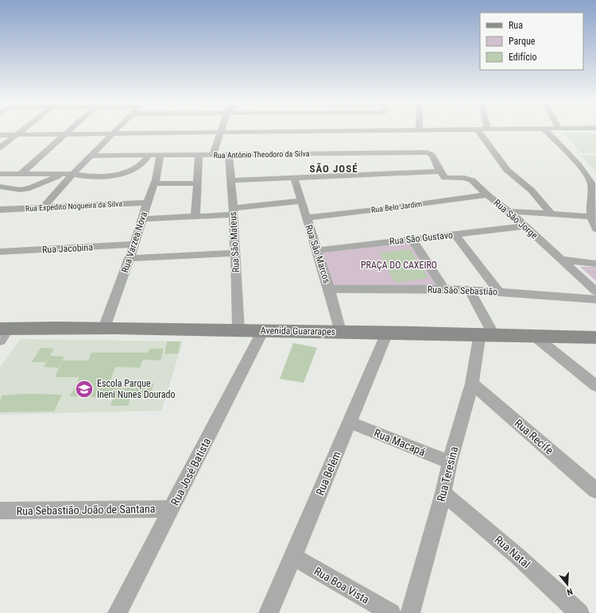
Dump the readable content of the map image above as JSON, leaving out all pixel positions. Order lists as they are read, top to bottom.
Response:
{
  "streets": {
    "street": [
      "Rua Antônio Theodoro da Silva",
      "Rua Expedito Nogueira da Silva",
      "Rua Belo Jardim",
      "Rua São Jorge",
      "Rua São Gustavo",
      "Rua Varzea Nova",
      "Rua São Mateus",
      "Rua Jacobina",
      "Rua São Marcos",
      "Rua São Sebastião",
      "Avenida Guararapes",
      "Rua Recife",
      "Rua Macapá",
      "Rua José Batista",
      "Rua Belém",
      "Rua Teresina",
      "Rua Sebastião João de Santana",
      "Rua Natal",
      "Rua Boa Vista"
    ]
  },
  "crossings": [
    ["Rua Antônio Theodoro da Silva", "Rua São Jorge"],
    ["Rua Antônio Theodoro da Silva", "Rua Varzea Nova"],
    ["Rua Antônio Theodoro da Silva", "Rua São Mateus"],
    ["Rua Expedito Nogueira da Silva", "Rua Varzea Nova"],
    ["Rua Belo Jardim", "Rua São Jorge"],
    ["Rua Belo Jardim", "Rua São Marcos"],
    ["Rua São Jorge", "Rua São Gustavo"],
    ["Rua São Gustavo", "Rua São Marcos"],
    ["Rua Varzea Nova", "Rua Jacobina"],
    ["Rua Varzea Nova", "Avenida Guararapes"],
    ["Rua São Mateus", "Avenida Guararapes"],
    ["Rua São Marcos", "Rua São Sebastião"],
    ["Rua São Marcos", "Avenida Guararapes"],
    ["Avenida Guararapes", "Rua José Batista"],
    ["Avenida Guararapes", "Rua Belém"],
    ["Avenida Guararapes", "Rua Teresina"],
    ["Rua Recife", "Rua Teresina"],
    ["Rua Macapá", "Rua Belém"],
    ["Rua Macapá", "Rua Teresina"],
    ["Rua José Batista", "Rua Sebastião João de Santana"],
    ["Rua Belém", "Rua Boa Vista"],
    ["Rua Teresina", "Rua Natal"]
  ],
  "districts": ["SÃO JOSÉ"],
  "parks": ["PRAÇA DO CAXEIRO"],
  "places": {
    "school or university": ["Escola Parque Ineni Nunes Dourado"]
  },
  "legend": ["Rua", "Parque", "Edifício"],
  "north": "bottom"
}
